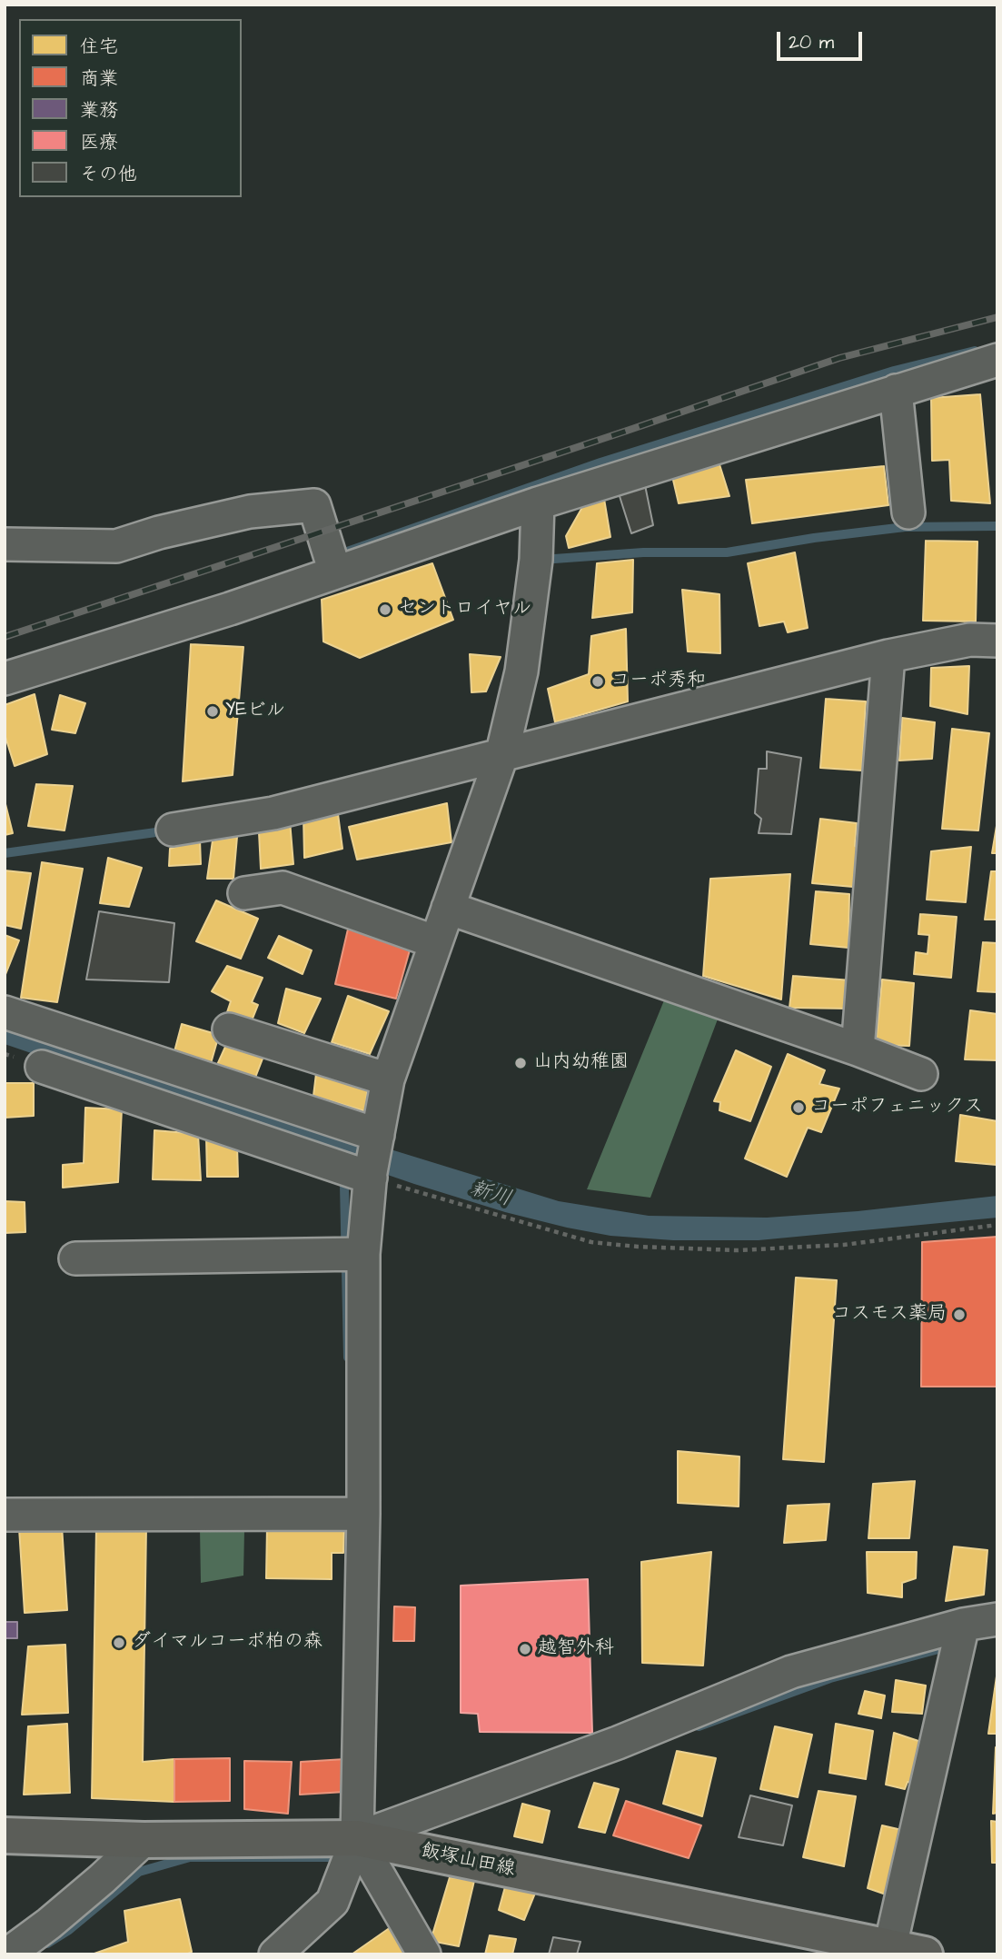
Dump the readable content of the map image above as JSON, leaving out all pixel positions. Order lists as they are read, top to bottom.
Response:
{
  "streets": {
    "main road": ["飯塚山田線"]
  },
  "water": ["新川"],
  "places": [
    "セントロイヤル",
    "コーポ秀和",
    "YEビル",
    "山内幼稚園",
    "コーポフェニックス",
    "コスモス薬局",
    "ダイマルコーポ柏の森",
    "越智外科"
  ],
  "legend": [
    "住宅",
    "商業",
    "業務",
    "医療",
    "その他"
  ],
  "scale_bar": "20 m"
}
